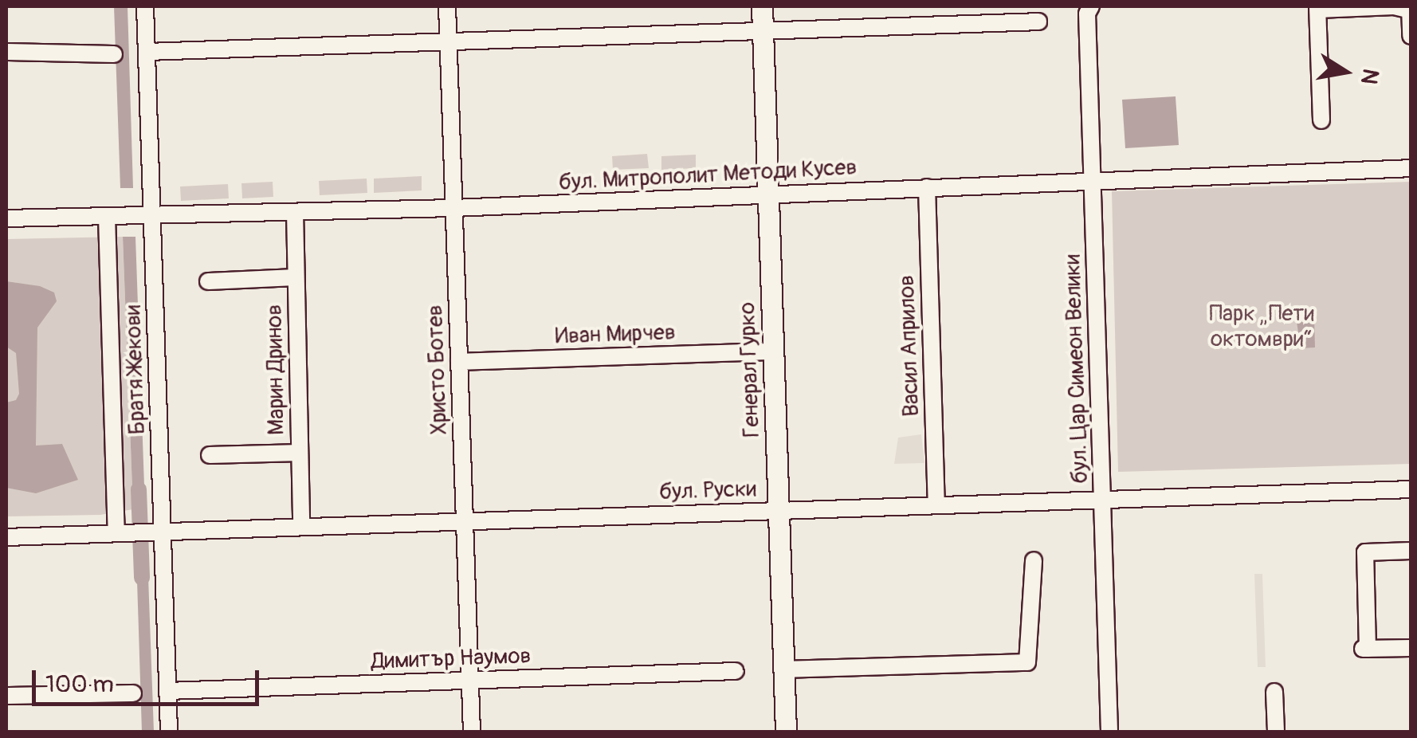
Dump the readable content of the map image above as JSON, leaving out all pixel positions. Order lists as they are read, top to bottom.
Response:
{
  "streets": {
    "main road": ["Генерал Гурко"],
    "street": [
      "бул. Митрополит Методи Кусев",
      "Иван Мирчев",
      "Васил Априлов",
      "бул. Цар Симеон Велики",
      "Братя Жекови",
      "Марин Дринов",
      "Христо Ботев",
      "бул. Руски",
      "Димитър Наумов"
    ]
  },
  "crossings": [
    ["бул. Митрополит Методи Кусев", "Васил Априлов"],
    ["бул. Митрополит Методи Кусев", "бул. Цар Симеон Велики"],
    ["бул. Митрополит Методи Кусев", "Братя Жекови"],
    ["бул. Митрополит Методи Кусев", "Марин Дринов"],
    ["бул. Митрополит Методи Кусев", "Христо Ботев"],
    ["бул. Митрополит Методи Кусев", "Генерал Гурко"],
    ["Иван Мирчев", "Христо Ботев"],
    ["Иван Мирчев", "Генерал Гурко"],
    ["Васил Априлов", "бул. Руски"],
    ["бул. Цар Симеон Велики", "бул. Руски"],
    ["Братя Жекови", "бул. Руски"],
    ["Братя Жекови", "Димитър Наумов"],
    ["Марин Дринов", "бул. Руски"],
    ["Христо Ботев", "бул. Руски"],
    ["Христо Ботев", "Димитър Наумов"],
    ["Генерал Гурко", "бул. Руски"]
  ],
  "parks": ["Парк „Пети октомври“"],
  "scale_bar": "100 m",
  "north": "right"
}
